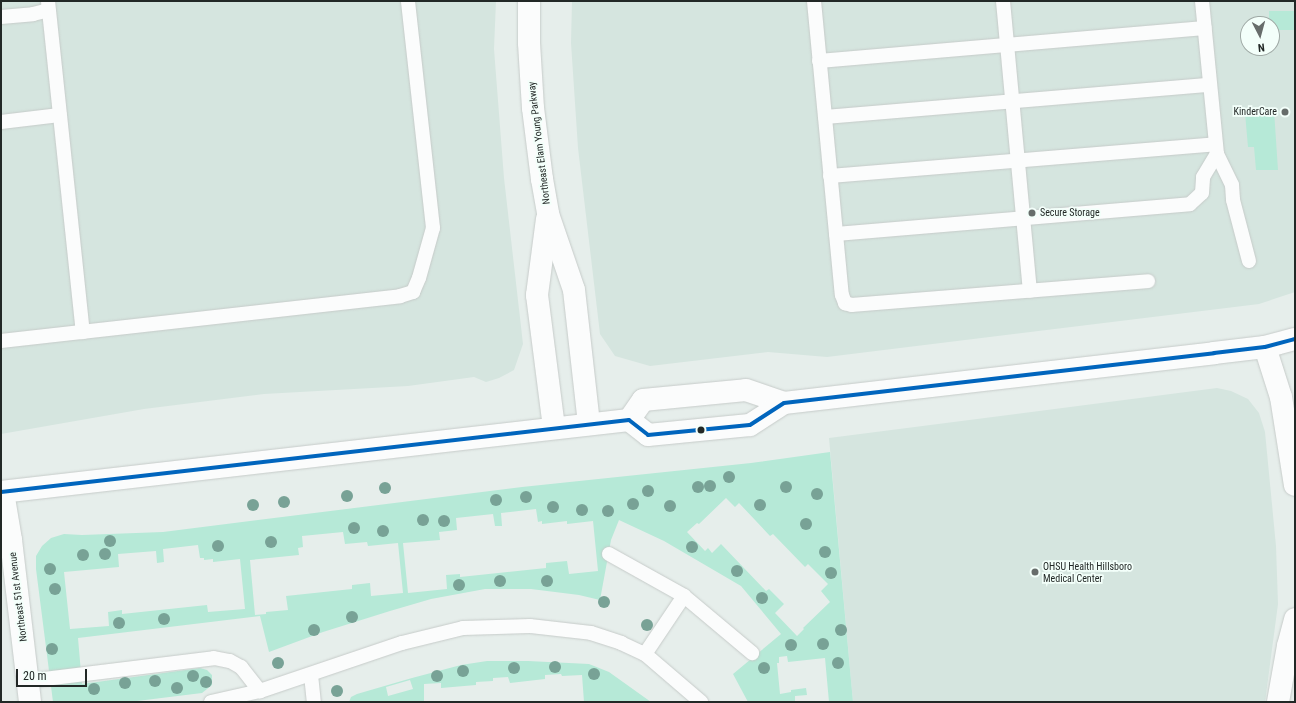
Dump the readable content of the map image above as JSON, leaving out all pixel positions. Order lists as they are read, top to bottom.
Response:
{
  "streets": {
    "main road": ["Northeast Elam Young Parkway", "Northeast 51st Avenue"]
  },
  "places": ["KinderCare", "Secure Storage", "OHSU Health Hillsboro Medical Center"],
  "scale_bar": "20 m",
  "north": "bottom"
}
